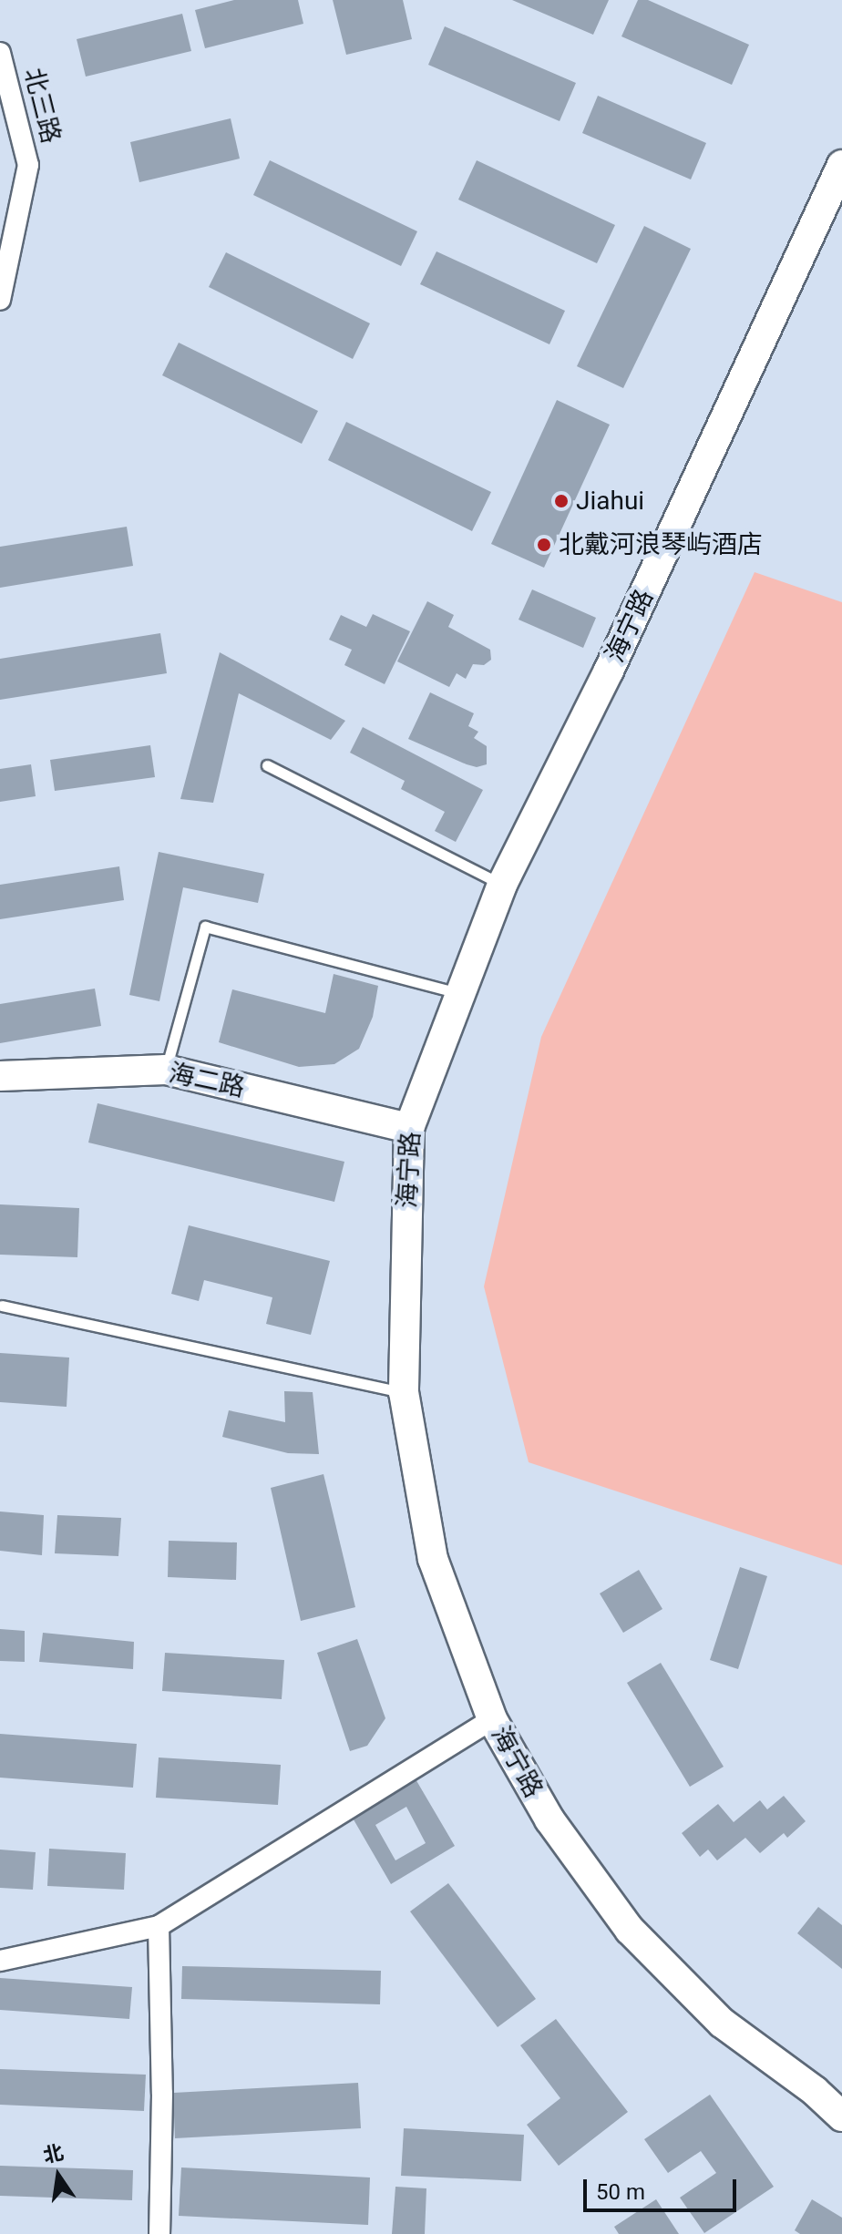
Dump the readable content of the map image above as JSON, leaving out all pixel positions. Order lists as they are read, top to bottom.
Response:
{
  "streets": {
    "main road": ["海宁路", "海二路"],
    "street": ["北三路"]
  },
  "crossings": [
    ["海宁路", "海二路"]
  ],
  "places": ["Jiahui", "北戴河浪琴屿酒店"],
  "scale_bar": "50 m",
  "north": "top"
}
